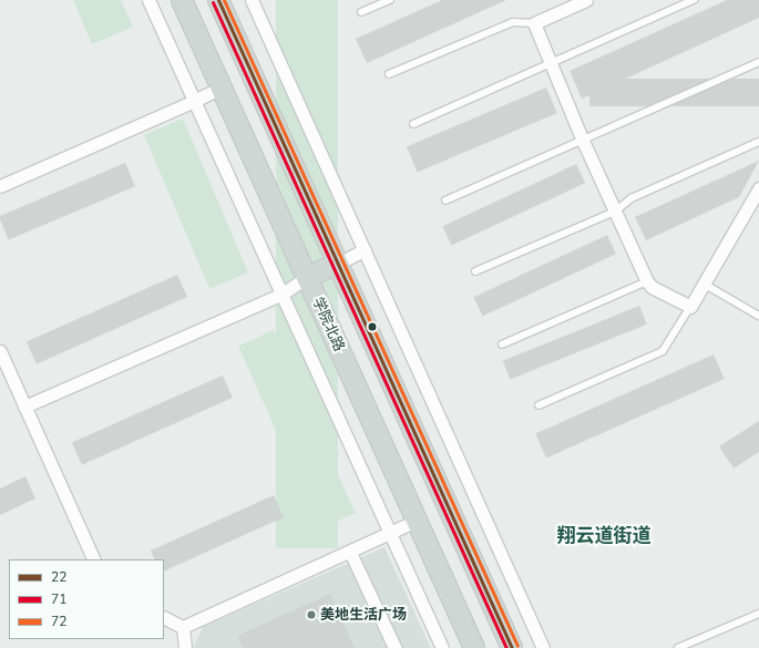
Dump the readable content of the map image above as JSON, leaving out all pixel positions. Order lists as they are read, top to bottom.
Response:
{
  "streets": {
    "main road": ["学院北路"]
  },
  "districts": ["翔云道街道"],
  "places": ["美地生活广场"],
  "lines": ["transit line 22", "transit line 72", "transit line 71"],
  "legend": ["22", "71", "72"]
}
